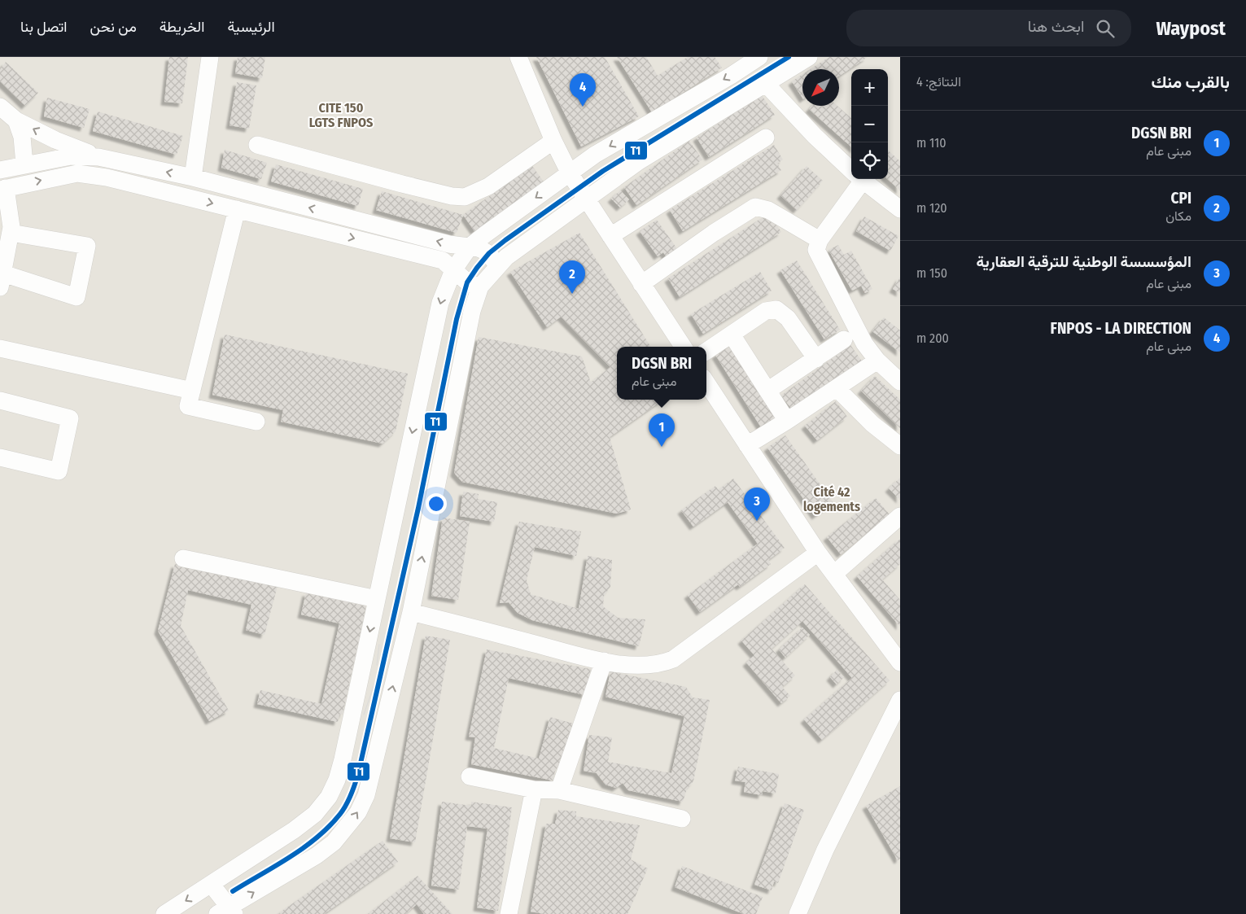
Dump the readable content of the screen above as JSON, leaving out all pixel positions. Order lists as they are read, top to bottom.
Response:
{
  "districts": ["CITE 150 LGTS FNPOS", "Cité 42 logements"],
  "lines": ["transit line T1"],
  "north": "bottom left",
  "page": {
    "header": "Waypost",
    "search": "ابحث هنا",
    "nav": [
      "الرئيسية",
      "الخريطة",
      "من نحن",
      "اتصل بنا"
    ],
    "heading": ["بالقرب منك", "النتائج: 4"],
    "map_buttons": ["+", "−"],
    "pins": [
      "4",
      "2",
      "1",
      "3"
    ],
    "list": [
      {
        "mark": "1",
        "name": "DGSN BRI",
        "note": "مبنى عام",
        "value": "110 m"
      },
      {
        "mark": "2",
        "name": "CPI",
        "note": "مكان",
        "value": "120 m"
      },
      {
        "mark": "3",
        "name": "المؤسسسة الوطنية للترقية العقارية",
        "note": "مبنى عام",
        "value": "150 m"
      },
      {
        "mark": "4",
        "name": "FNPOS - LA DIRECTION",
        "note": "مبنى عام",
        "value": "200 m"
      }
    ],
    "popup": ["DGSN BRI", "مبنى عام"]
  }
}
